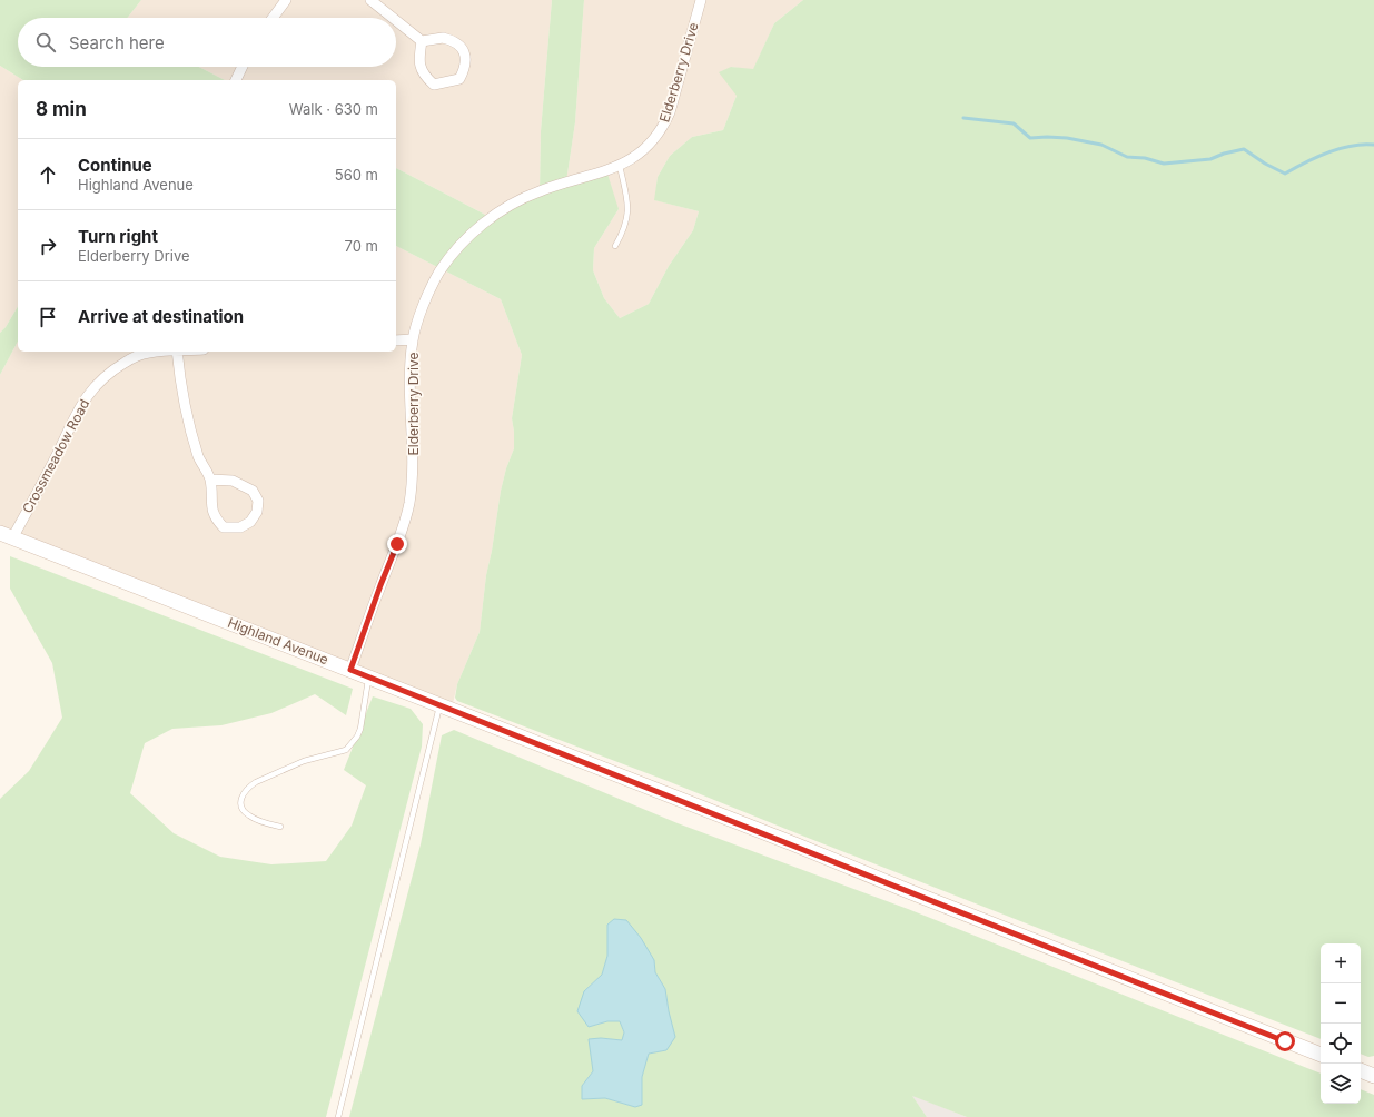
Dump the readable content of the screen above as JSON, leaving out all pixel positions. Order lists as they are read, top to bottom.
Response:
{
  "streets": {
    "street": ["Elderberry Drive", "Crossmeadow Road", "Highland Avenue"]
  },
  "crossings": [
    ["Elderberry Drive", "Highland Avenue"],
    ["Crossmeadow Road", "Highland Avenue"]
  ],
  "page": {
    "search": "Search here",
    "heading": ["8 min", "Walk · 630 m"],
    "list": [
      ["Continue", "Highland Avenue", "560 m"],
      ["Turn right", "Elderberry Drive", "70 m"],
      "Arrive at destination"
    ],
    "map_buttons": ["+", "−"]
  }
}
